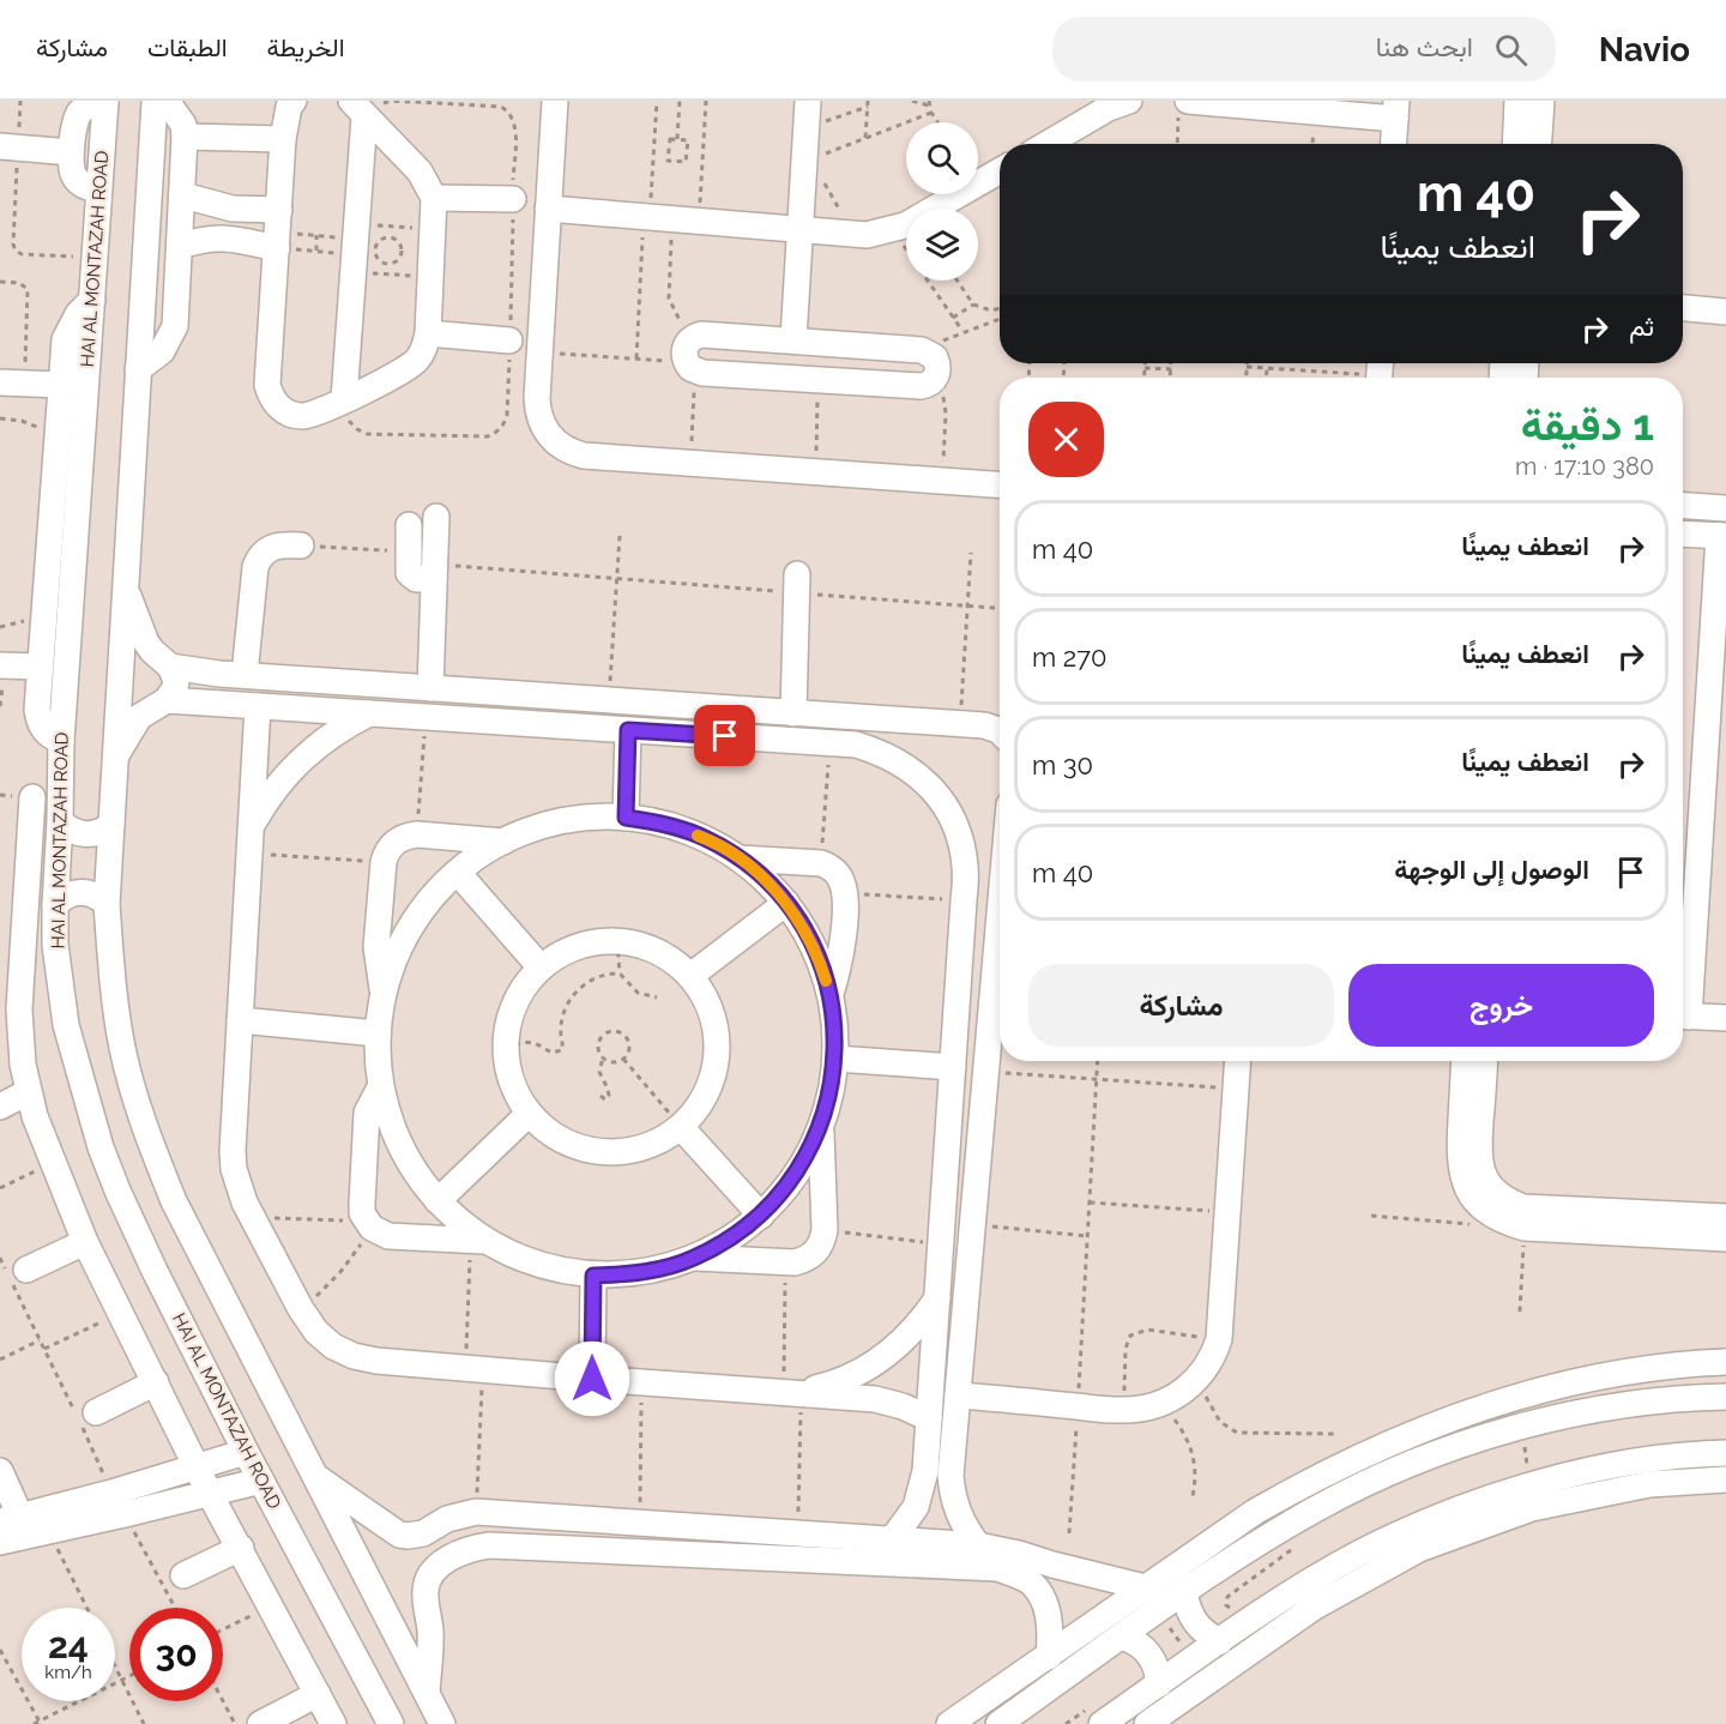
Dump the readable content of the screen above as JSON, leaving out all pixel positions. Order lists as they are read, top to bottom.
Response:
{
  "streets": {
    "street": ["HAI AL MONTAZAH ROAD"]
  },
  "page": {
    "header": "Navio",
    "search": "ابحث هنا",
    "nav": ["الخريطة", "الطبقات", "مشاركة"],
    "turn": ["40 m", "انعطف يمينًا"],
    "then": "ثم",
    "heading": ["1 دقيقة", "380 m · 17:10"],
    "list": [
      {
        "name": "انعطف يمينًا",
        "value": "40 m"
      },
      {
        "name": "انعطف يمينًا",
        "value": "270 m"
      },
      {
        "name": "انعطف يمينًا",
        "value": "30 m"
      },
      {
        "name": "الوصول إلى الوجهة",
        "value": "40 m"
      }
    ],
    "buttons": ["خروج", "مشاركة"],
    "speed": "24 km/h",
    "limit": "30"
  }
}
